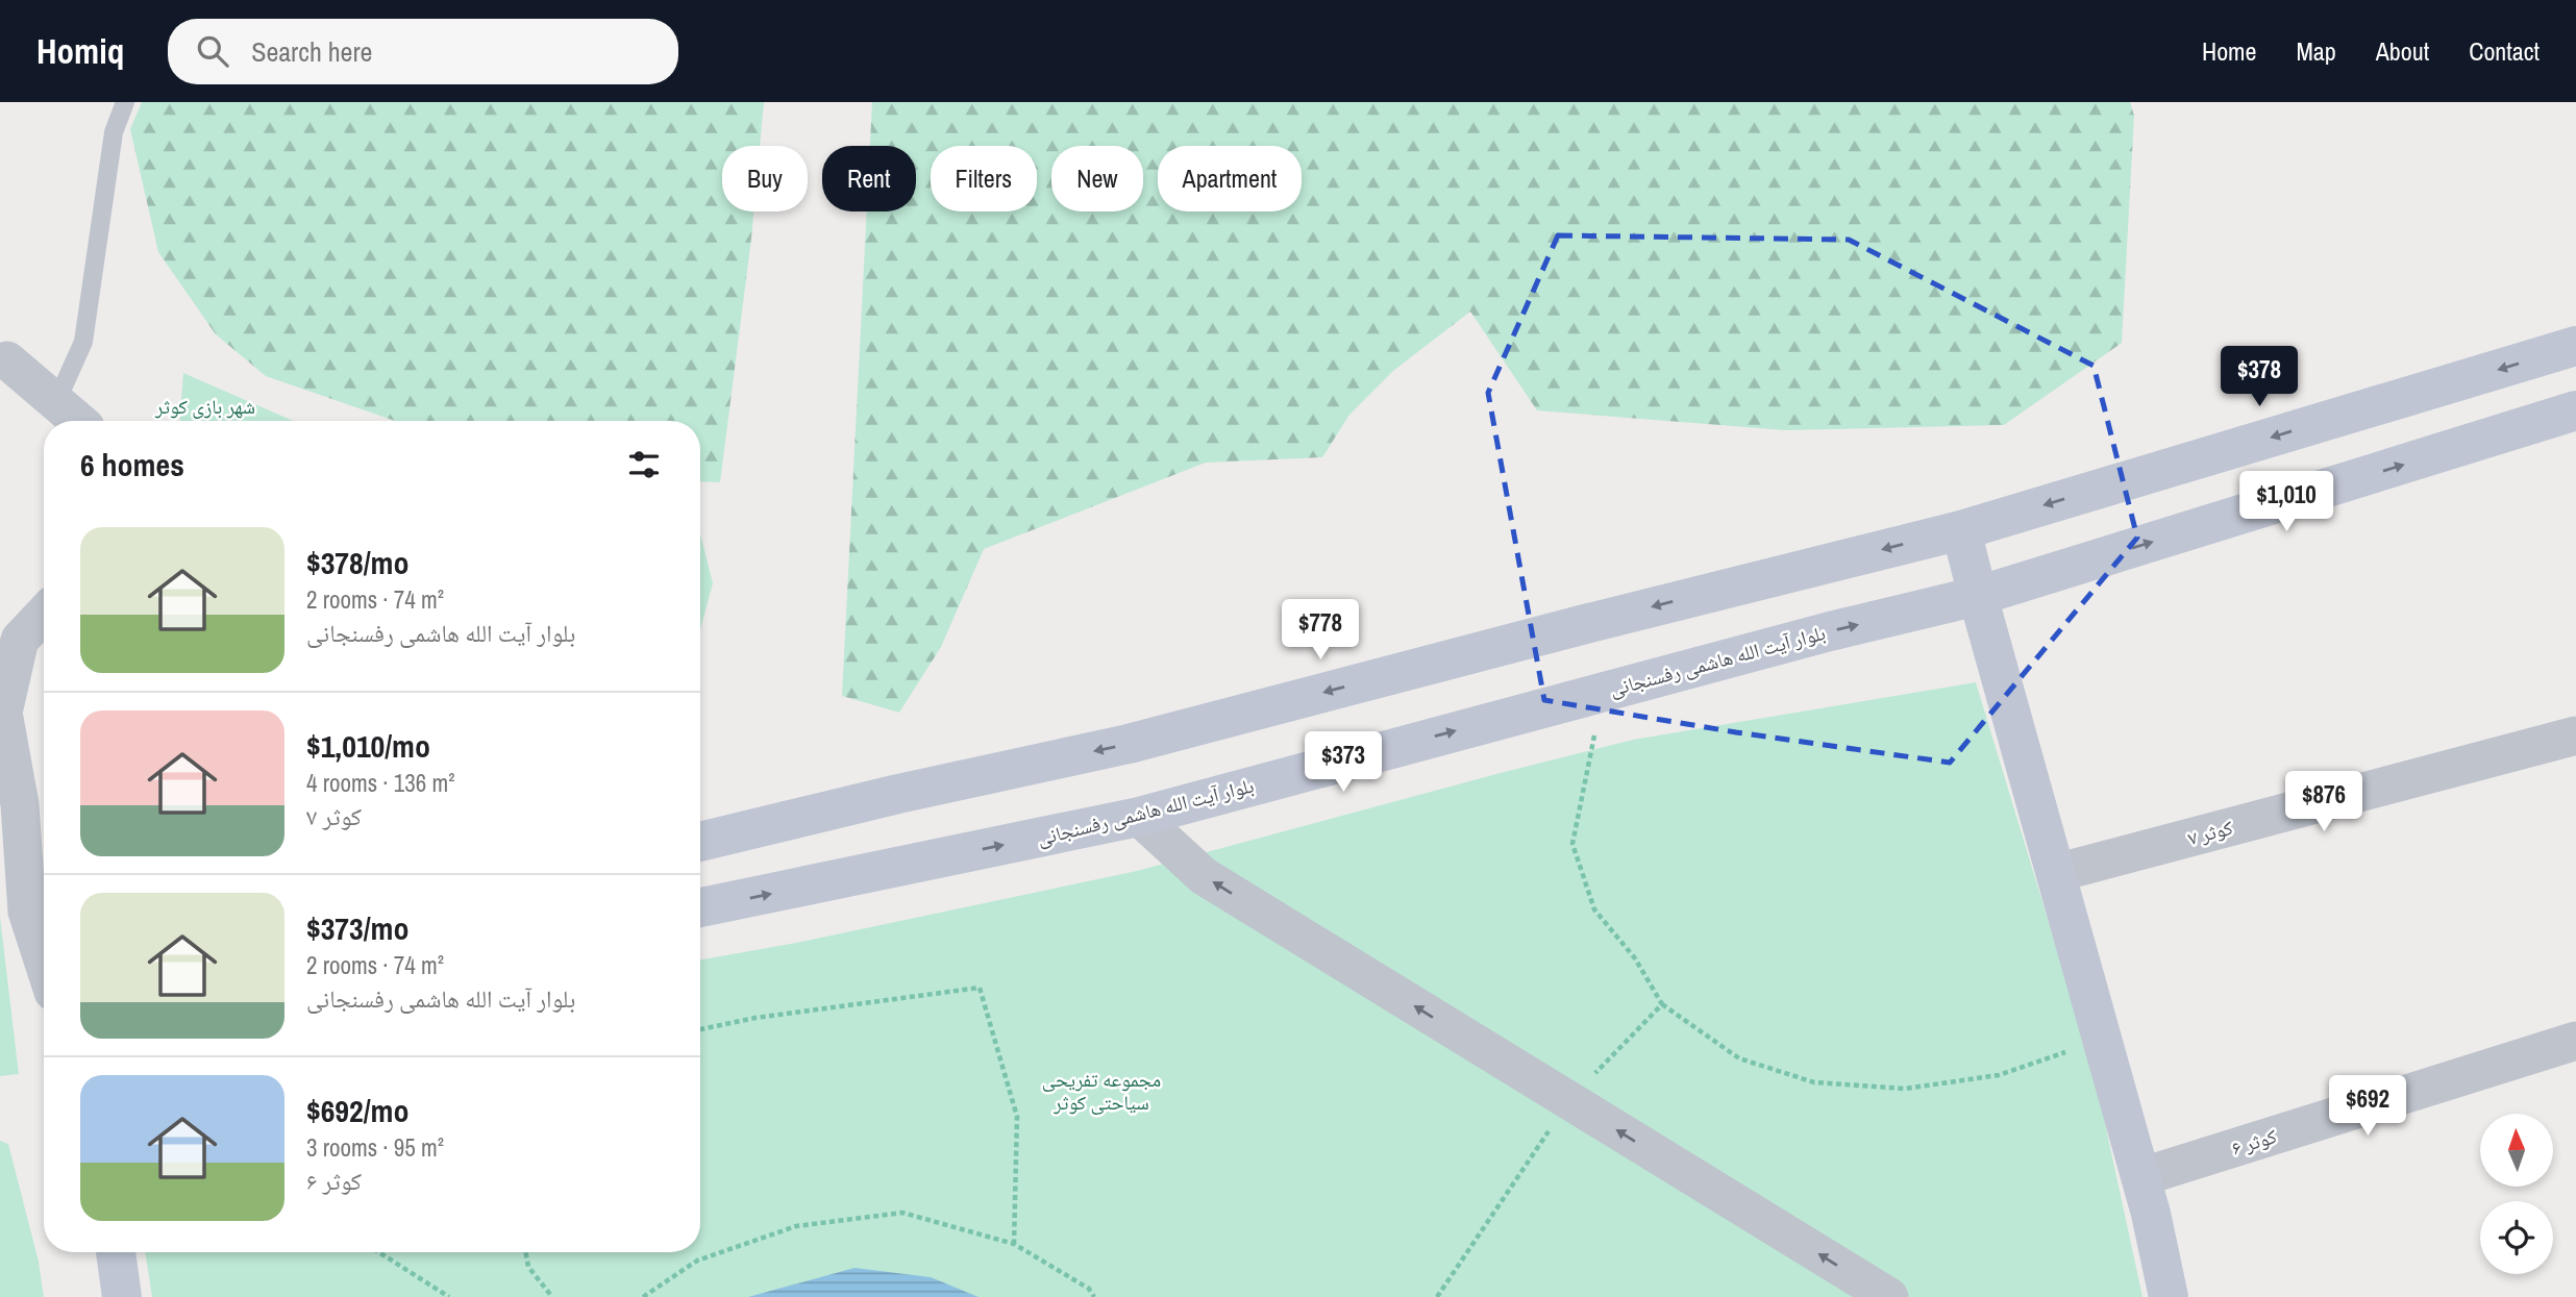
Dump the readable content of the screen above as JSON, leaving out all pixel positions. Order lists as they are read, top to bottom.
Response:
{
  "streets": {
    "street": ["بلوار آیت الله هاشمی رفسنجانی", "کوثر ۷", "کوثر ۶"]
  },
  "parks": ["شهر بازی کوثر", "مجموعه تفریحی سیاحتی کوثر"],
  "north": "top",
  "page": {
    "header": "Homiq",
    "search": "Search here",
    "nav": [
      "Home",
      "Map",
      "About",
      "Contact"
    ],
    "chip": [
      "Buy",
      "Rent",
      "Filters",
      "New",
      "Apartment"
    ],
    "price": [
      "$378",
      "$1,010",
      "$778",
      "$373",
      "$876",
      "$692"
    ],
    "heading": "6 homes",
    "list": [
      {
        "name": "$378/mo",
        "note": "2 rooms · 74 m² · بلوار آیت الله هاشمی رفسنجانی"
      },
      {
        "name": "$1,010/mo",
        "note": "4 rooms · 136 m² · کوثر ۷"
      },
      {
        "name": "$373/mo",
        "note": "2 rooms · 74 m² · بلوار آیت الله هاشمی رفسنجانی"
      },
      {
        "name": "$692/mo",
        "note": "3 rooms · 95 m² · کوثر ۶"
      }
    ]
  }
}
